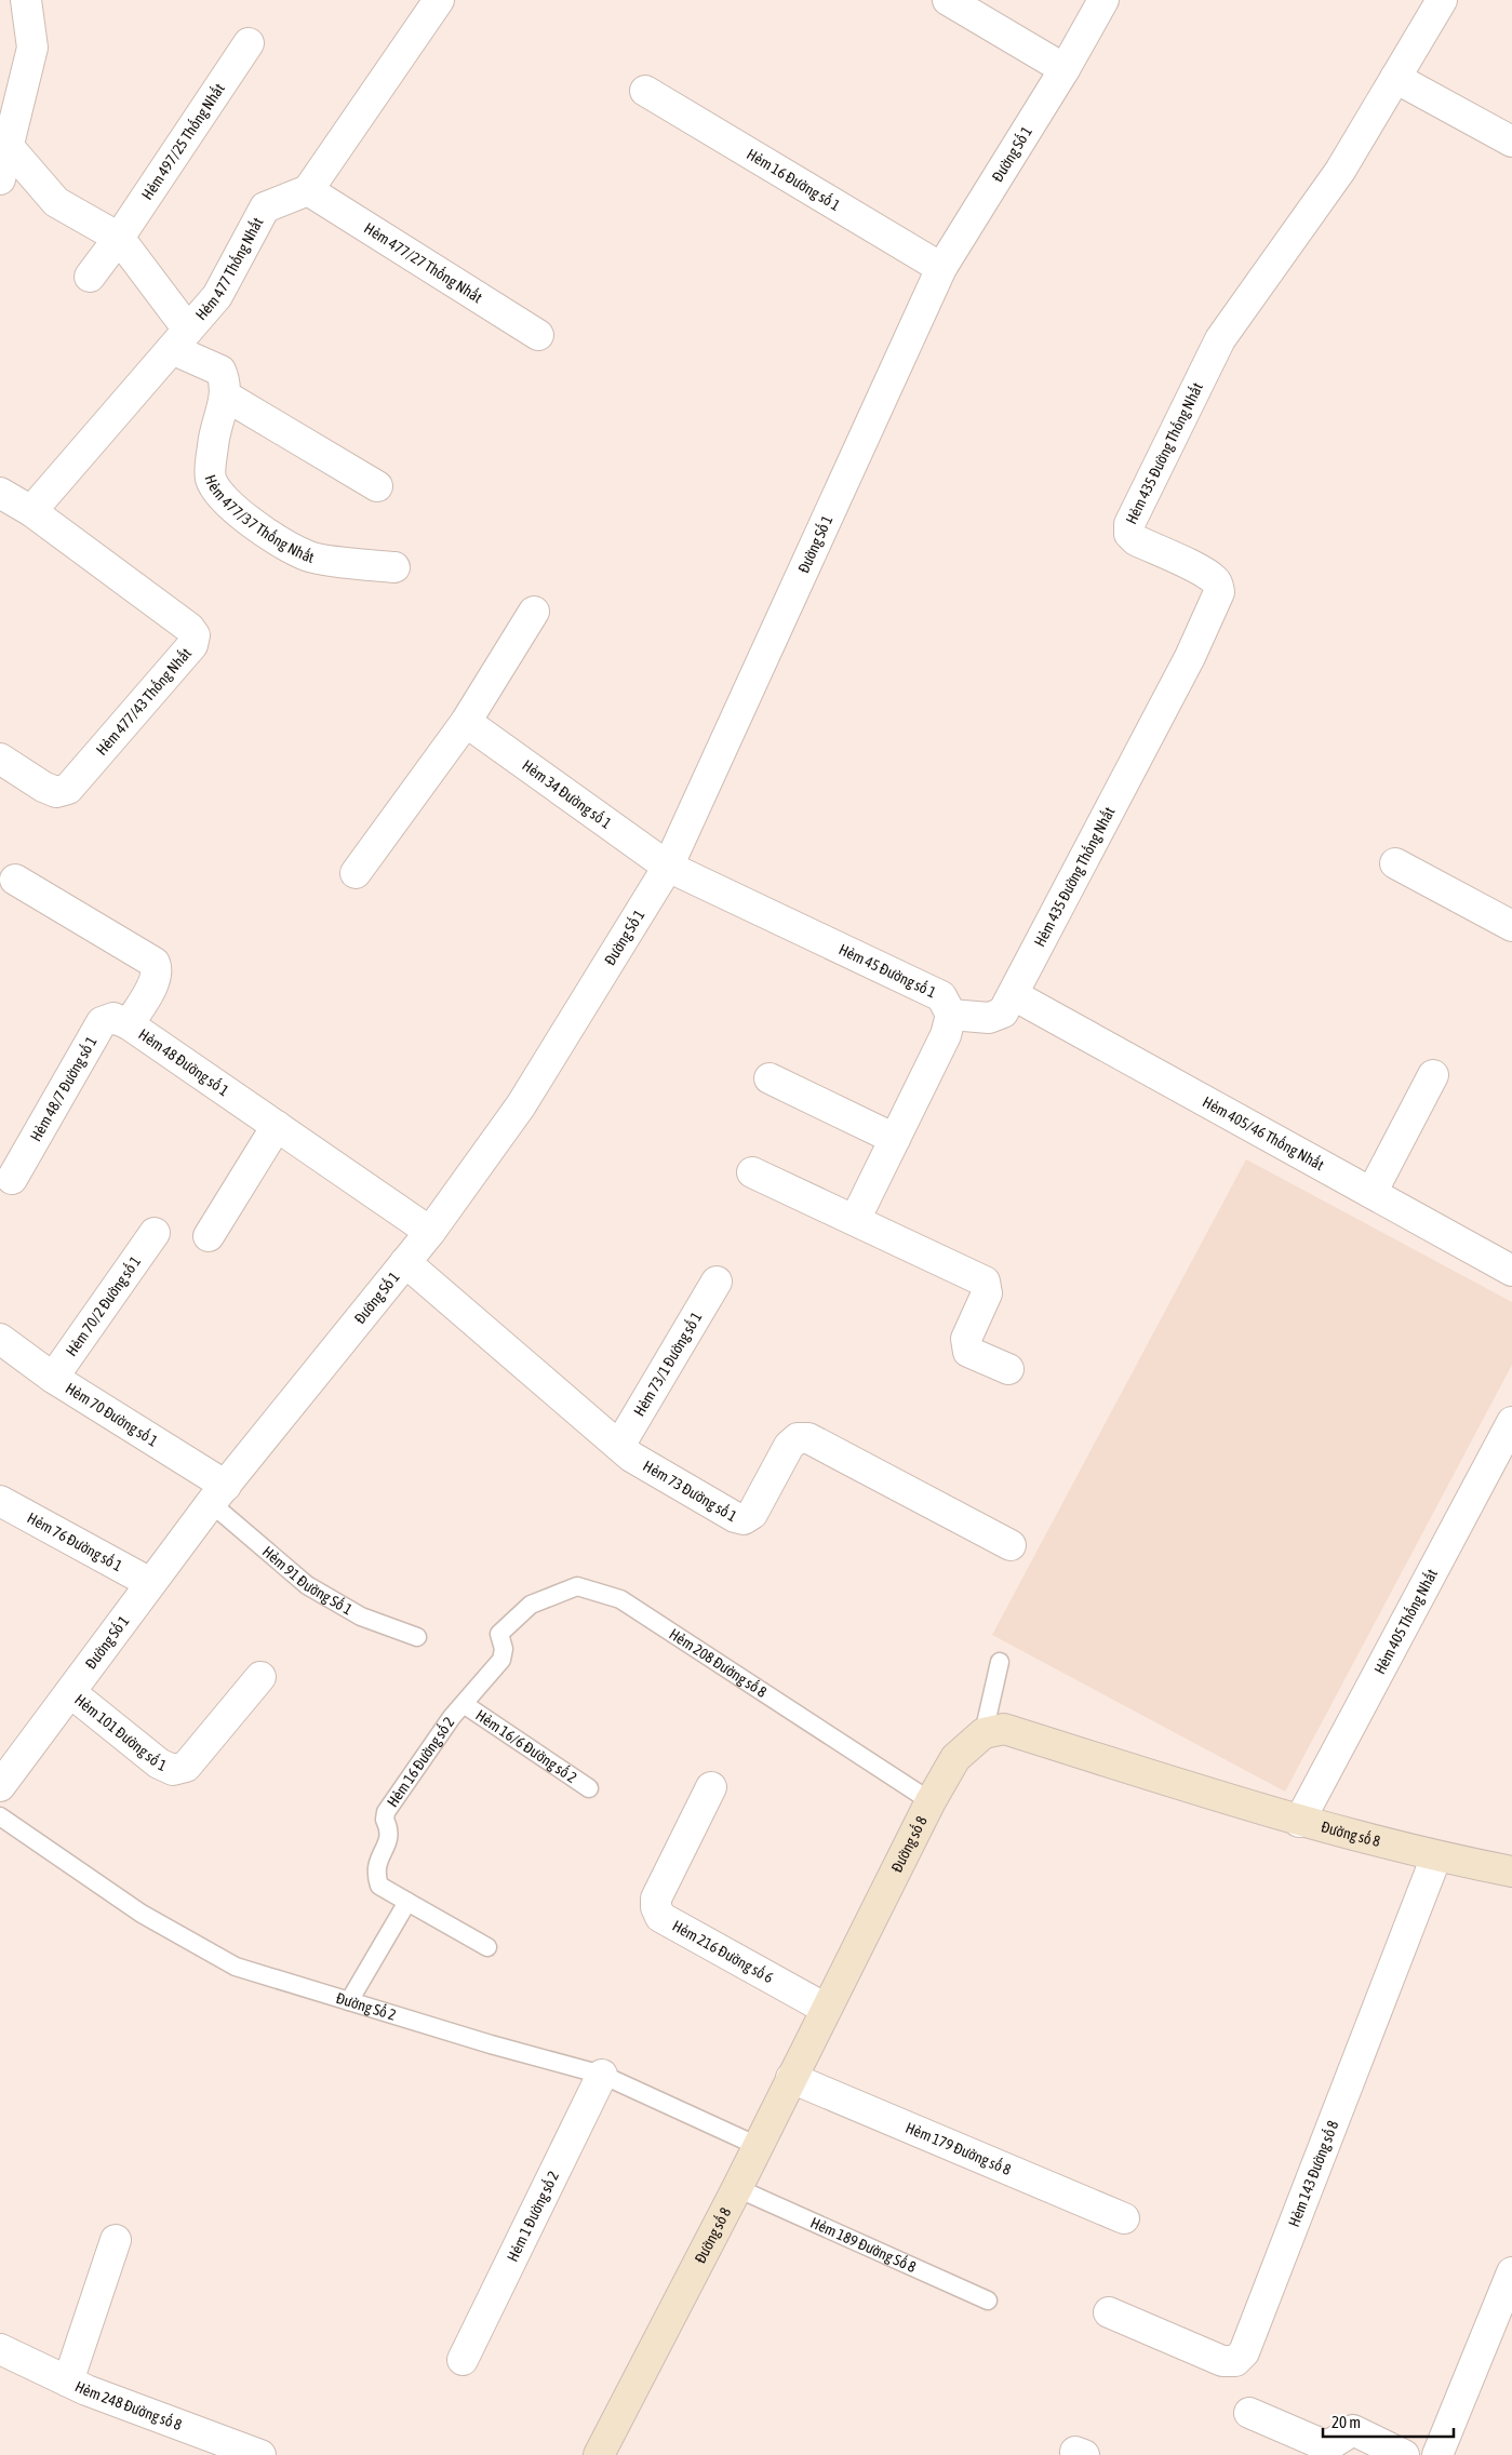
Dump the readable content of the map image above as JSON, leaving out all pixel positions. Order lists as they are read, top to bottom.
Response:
{
  "streets": {
    "street": [
      "Hẻm 497/25 Thống Nhất",
      "Đường Số 1",
      "Hẻm 16 Đường số 1",
      "Hẻm 477/27 Thống Nhất",
      "Hẻm 477 Thống Nhất",
      "Hẻm 435 Đường Thống Nhất",
      "Hẻm 477/37 Thống Nhất",
      "Hẻm 477/43 Thống Nhất",
      "Hẻm 34 Đường số 1",
      "Hẻm 45 Đường số 1",
      "Hẻm 48 Đường số 1",
      "Hẻm 48/7 Đường số 1",
      "Hẻm 405/46 Thống Nhất",
      "Hẻm 70/2 Đường số 1",
      "Hẻm 73/1 Đường số 1",
      "Hẻm 70 Đường số 1",
      "Hẻm 73 Đường số 1",
      "Hẻm 76 Đường số 1",
      "Hẻm 405 Thống Nhất",
      "Hẻm 101 Đường số 1",
      "Đường số 8",
      "Hẻm 216 Đường số 6",
      "Hẻm 179 Đường số 8",
      "Hẻm 143 Đường số 8",
      "Hẻm 1 Đường số 2",
      "Hẻm 248 Đường số 8"
    ],
    "lane": [
      "Hẻm 91 Đường Số 1",
      "Hẻm 208 Đường số 8",
      "Hẻm 16/6 Đường số 2",
      "Hẻm 16 Đường số 2",
      "Đường Số 2",
      "Hẻm 189 Đường Số 8"
    ]
  },
  "crossings": [
    ["Đường Số 1", "Hẻm 16 Đường số 1"],
    ["Đường Số 1", "Hẻm 34 Đường số 1"],
    ["Đường Số 1", "Hẻm 45 Đường số 1"],
    ["Đường Số 1", "Hẻm 48 Đường số 1"],
    ["Đường Số 1", "Hẻm 70 Đường số 1"],
    ["Đường Số 1", "Hẻm 73 Đường số 1"],
    ["Đường Số 1", "Hẻm 76 Đường số 1"],
    ["Đường Số 1", "Hẻm 91 Đường Số 1"],
    ["Đường Số 1", "Hẻm 101 Đường số 1"],
    ["Hẻm 477/27 Thống Nhất", "Hẻm 477 Thống Nhất"],
    ["Hẻm 477 Thống Nhất", "Hẻm 477/37 Thống Nhất"],
    ["Hẻm 477 Thống Nhất", "Hẻm 477/43 Thống Nhất"],
    ["Hẻm 435 Đường Thống Nhất", "Hẻm 45 Đường số 1"],
    ["Hẻm 435 Đường Thống Nhất", "Hẻm 405/46 Thống Nhất"],
    ["Hẻm 34 Đường số 1", "Hẻm 45 Đường số 1"],
    ["Hẻm 48 Đường số 1", "Hẻm 48/7 Đường số 1"],
    ["Hẻm 70/2 Đường số 1", "Hẻm 70 Đường số 1"],
    ["Hẻm 73/1 Đường số 1", "Hẻm 73 Đường số 1"],
    ["Hẻm 70 Đường số 1", "Hẻm 91 Đường Số 1"],
    ["Hẻm 405 Thống Nhất", "Đường số 8"],
    ["Hẻm 208 Đường số 8", "Hẻm 16 Đường số 2"],
    ["Hẻm 208 Đường số 8", "Đường số 8"],
    ["Hẻm 16/6 Đường số 2", "Hẻm 16 Đường số 2"],
    ["Đường số 8", "Hẻm 216 Đường số 6"],
    ["Đường số 8", "Đường Số 2"],
    ["Đường số 8", "Hẻm 179 Đường số 8"],
    ["Đường số 8", "Hẻm 143 Đường số 8"],
    ["Đường số 8", "Hẻm 189 Đường Số 8"],
    ["Đường Số 2", "Hẻm 1 Đường số 2"]
  ],
  "scale_bar": "20 m"
}
